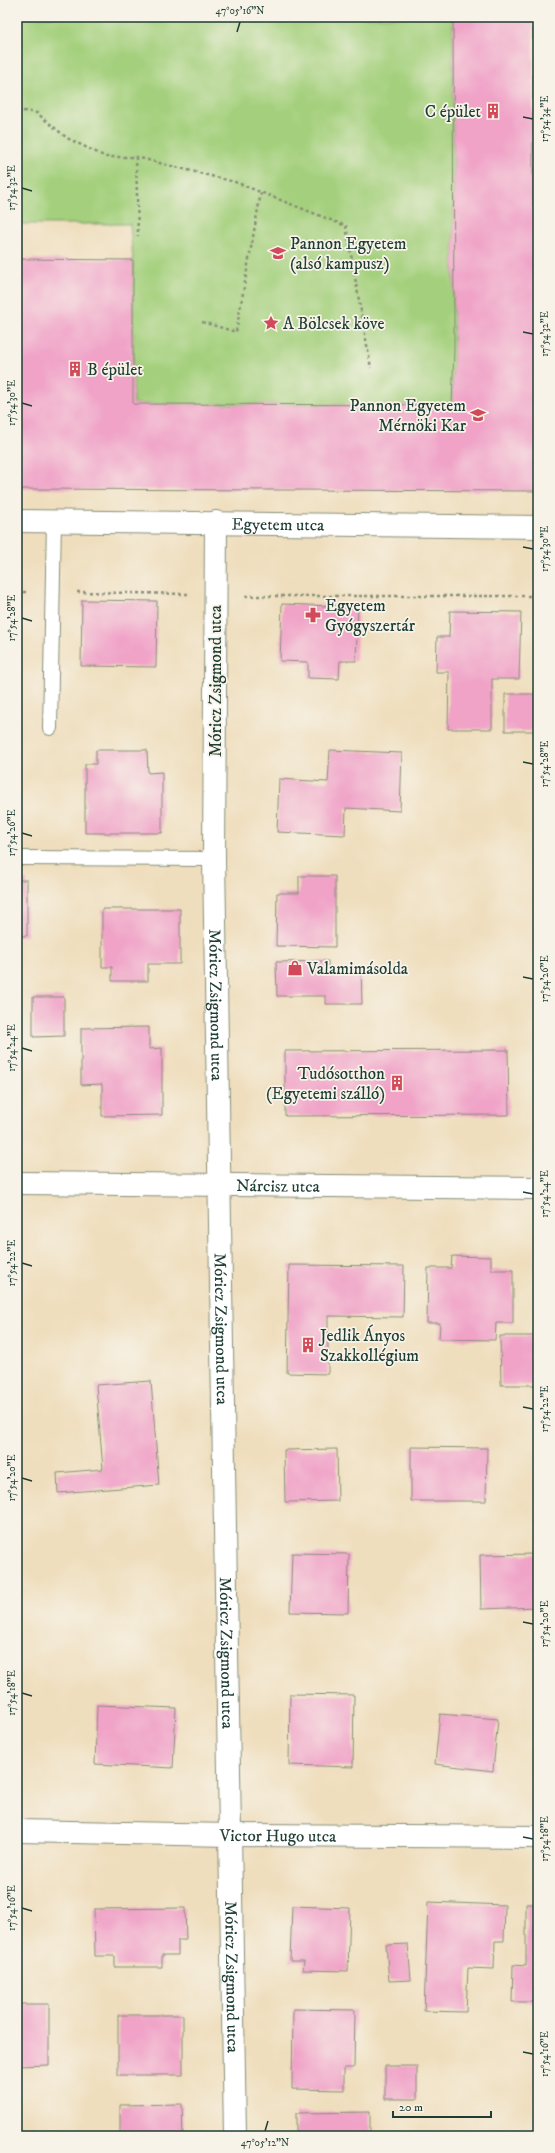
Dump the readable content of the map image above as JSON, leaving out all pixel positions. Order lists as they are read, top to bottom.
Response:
{
  "streets": {
    "street": [
      "Egyetem utca",
      "Móricz Zsigmond utca",
      "Nárcisz utca",
      "Victor Hugo utca"
    ]
  },
  "crossings": [
    ["Egyetem utca", "Móricz Zsigmond utca"],
    ["Móricz Zsigmond utca", "Nárcisz utca"],
    ["Móricz Zsigmond utca", "Victor Hugo utca"]
  ],
  "places": {
    "building": [
      "C épület",
      "B épület",
      "Tudósotthon (Egyetemi szálló)",
      "Jedlik Ányos Szakkollégium"
    ],
    "school or university": ["Pannon Egyetem (alsó kampusz)", "Pannon Egyetem Mérnöki Kar"],
    "place": ["A Bölcsek köve"],
    "pharmacy": ["Egyetem Gyógyszertár"],
    "shop": ["Valamimásolda"]
  },
  "scale_bar": "20 m",
  "coordinates": [
    "47°05'16\"N",
    "17°54'34\"E",
    "17°54'32\"E",
    "17°54'30\"E",
    "17°54'28\"E",
    "17°54'26\"E",
    "17°54'24\"E",
    "17°54'22\"E",
    "17°54'20\"E",
    "17°54'18\"E",
    "17°54'16\"E",
    "47°05'12\"N"
  ]
}
